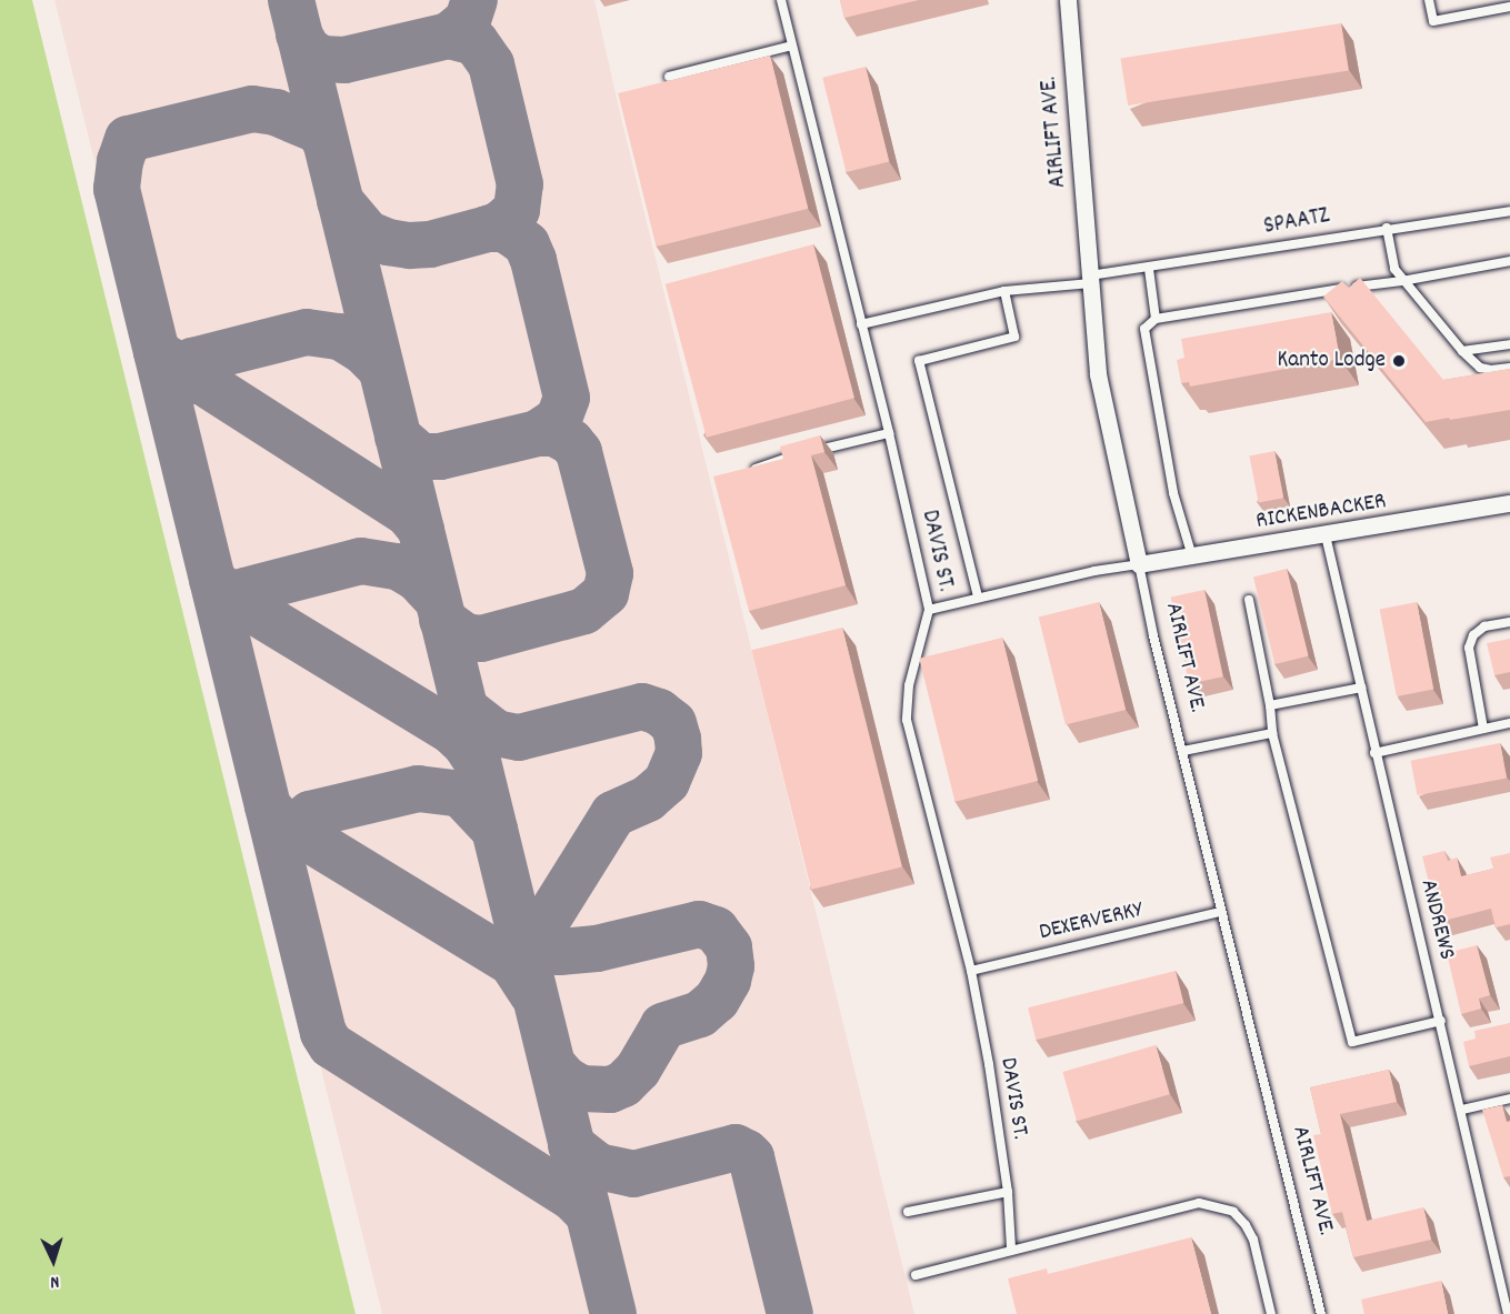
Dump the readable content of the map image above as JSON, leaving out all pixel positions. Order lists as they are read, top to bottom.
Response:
{
  "streets": {
    "street": ["AIRLIFT AVE.", "RICKENBACKER"],
    "lane": [
      "SPAATZ",
      "DAVIS ST.",
      "ANDREWS",
      "DEXERVERKY"
    ]
  },
  "crossings": [
    ["AIRLIFT AVE.", "SPAATZ"],
    ["AIRLIFT AVE.", "RICKENBACKER"],
    ["AIRLIFT AVE.", "DEXERVERKY"],
    ["SPAATZ", "DAVIS ST."],
    ["RICKENBACKER", "ANDREWS"],
    ["DAVIS ST.", "DEXERVERKY"]
  ],
  "places": ["Kanto Lodge"],
  "north": "bottom"
}
